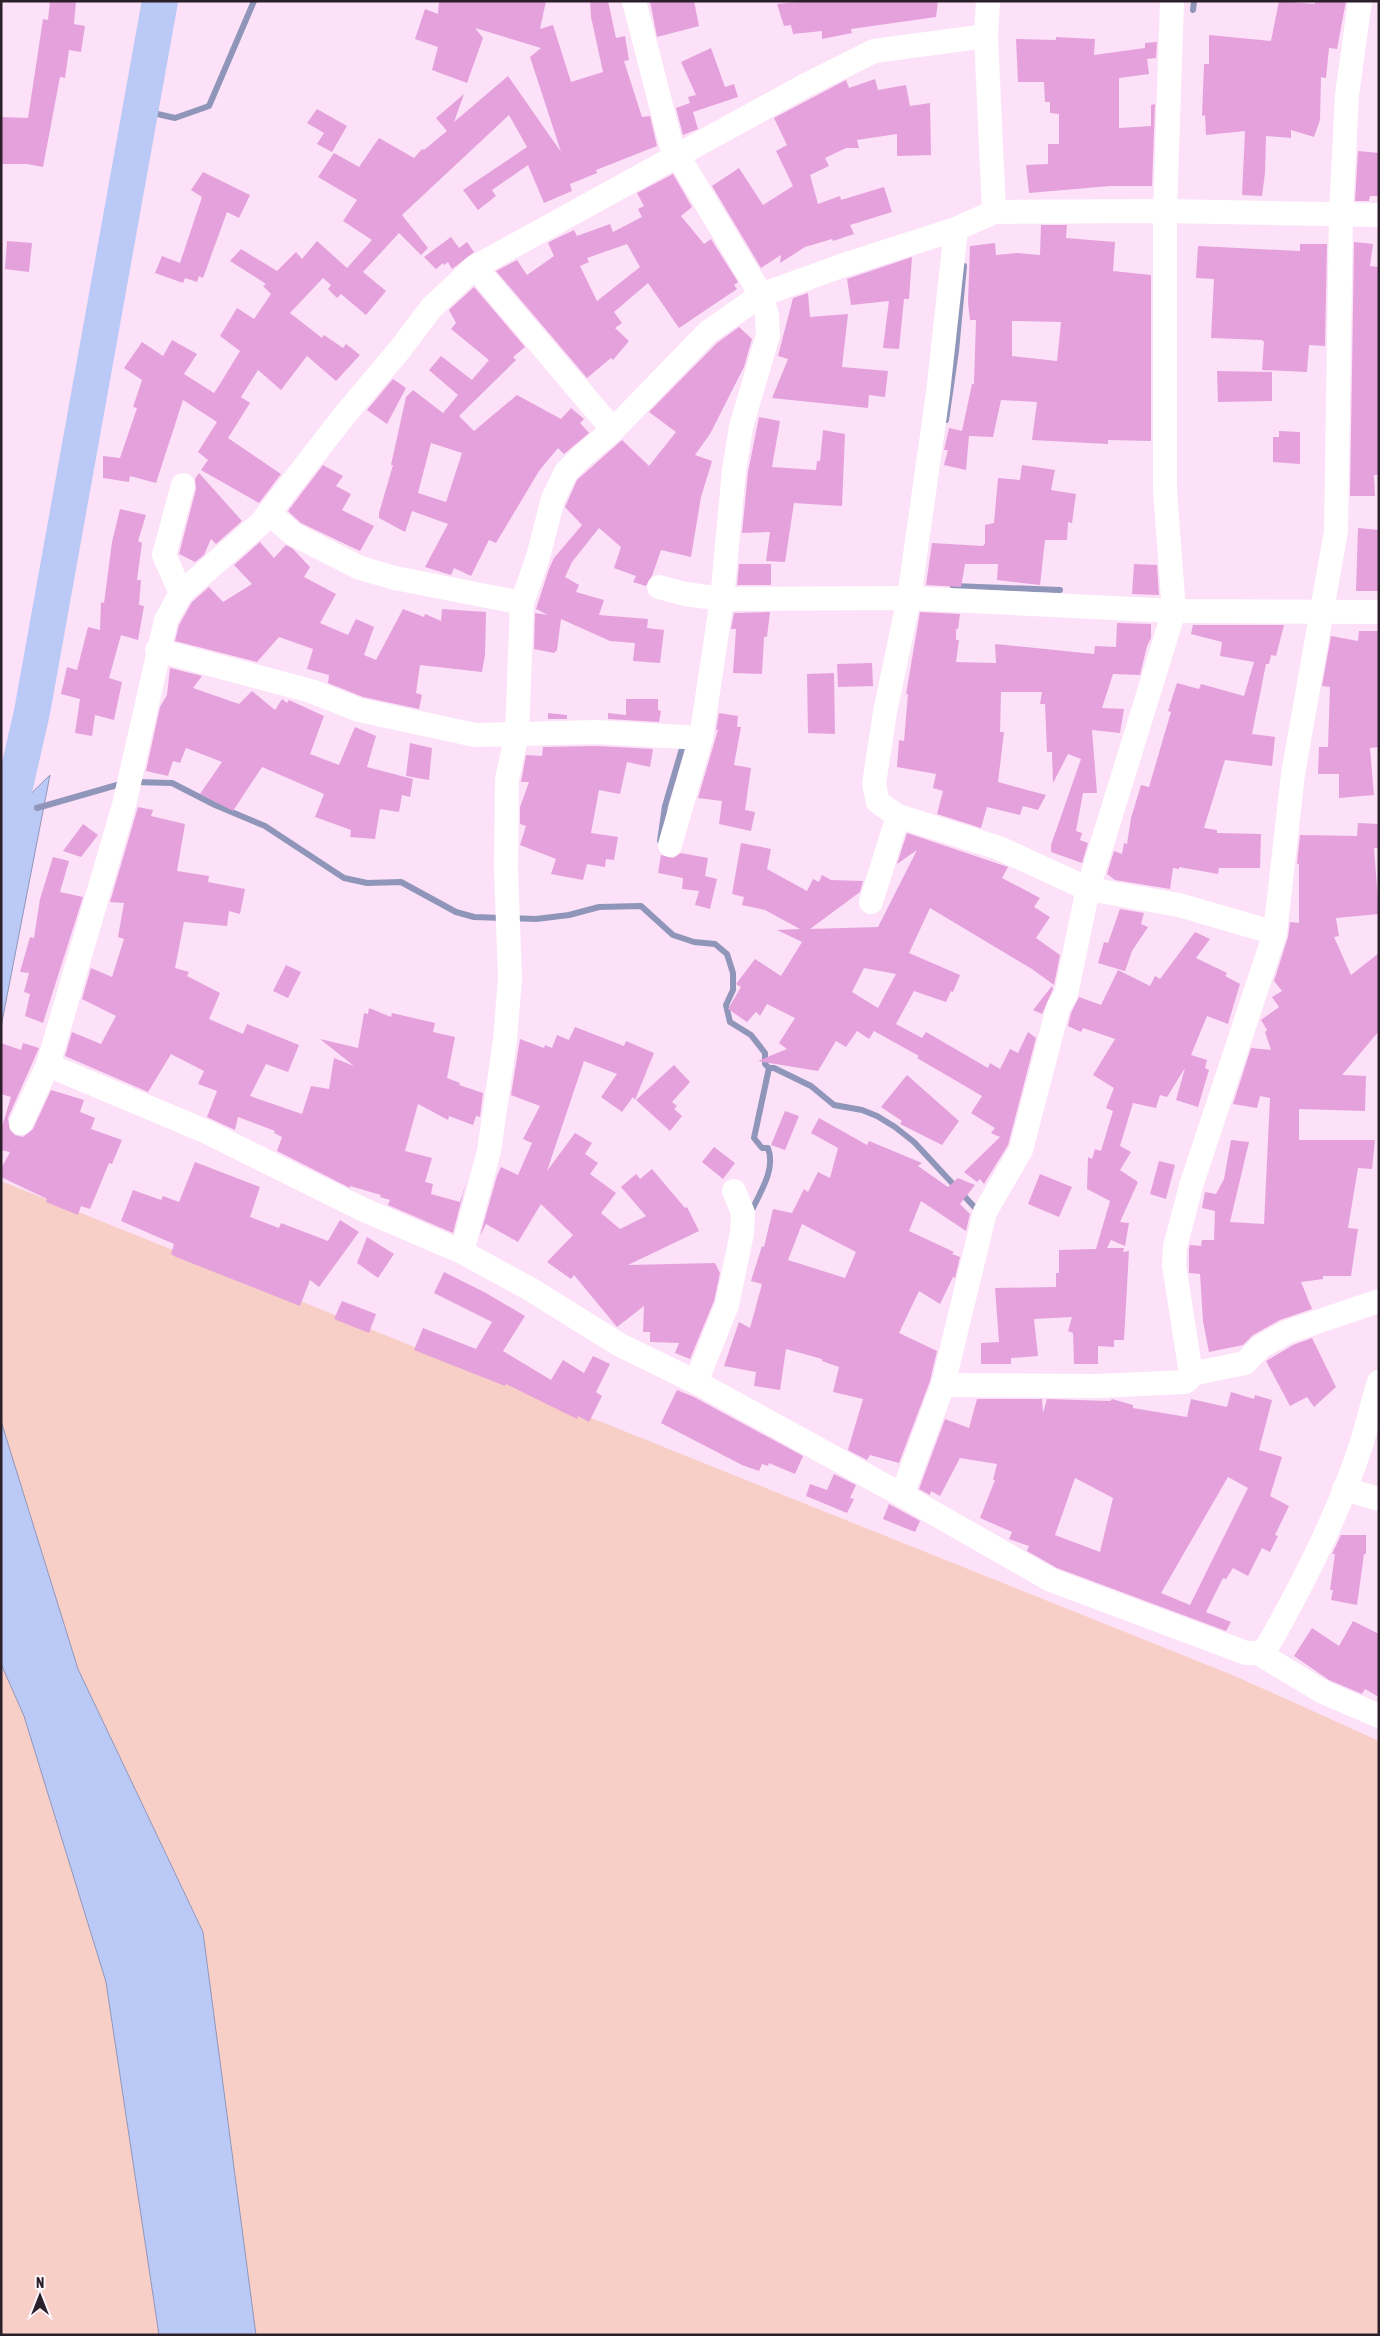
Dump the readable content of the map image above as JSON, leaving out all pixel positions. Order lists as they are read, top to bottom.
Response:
{
  "north": "top"
}
